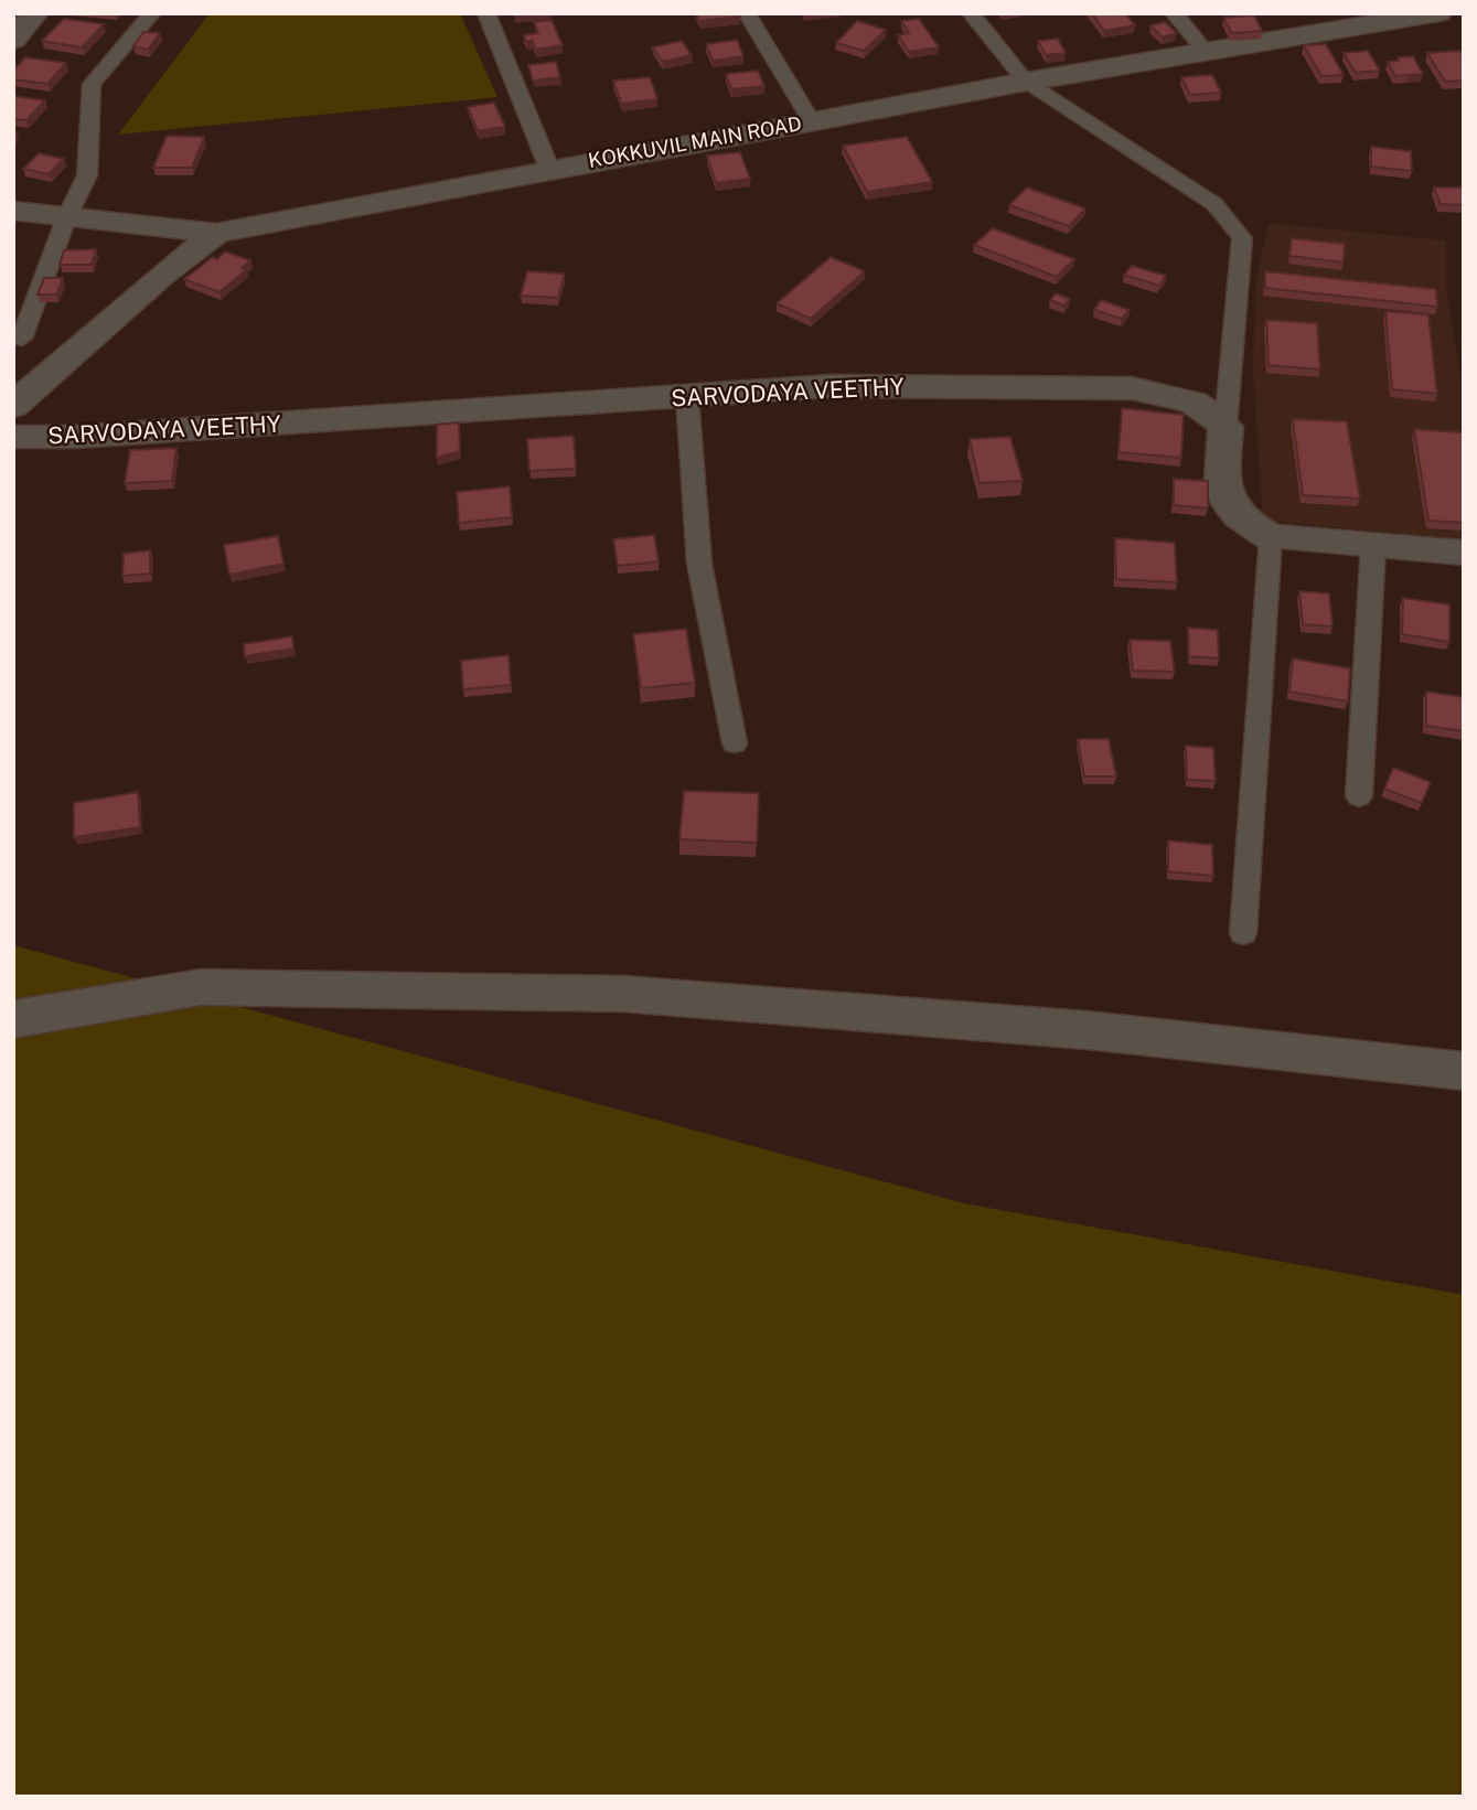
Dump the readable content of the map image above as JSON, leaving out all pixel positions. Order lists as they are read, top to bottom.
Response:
{
  "streets": {
    "street": ["KOKKUVIL MAIN ROAD", "SARVODAYA VEETHY"]
  }
}
